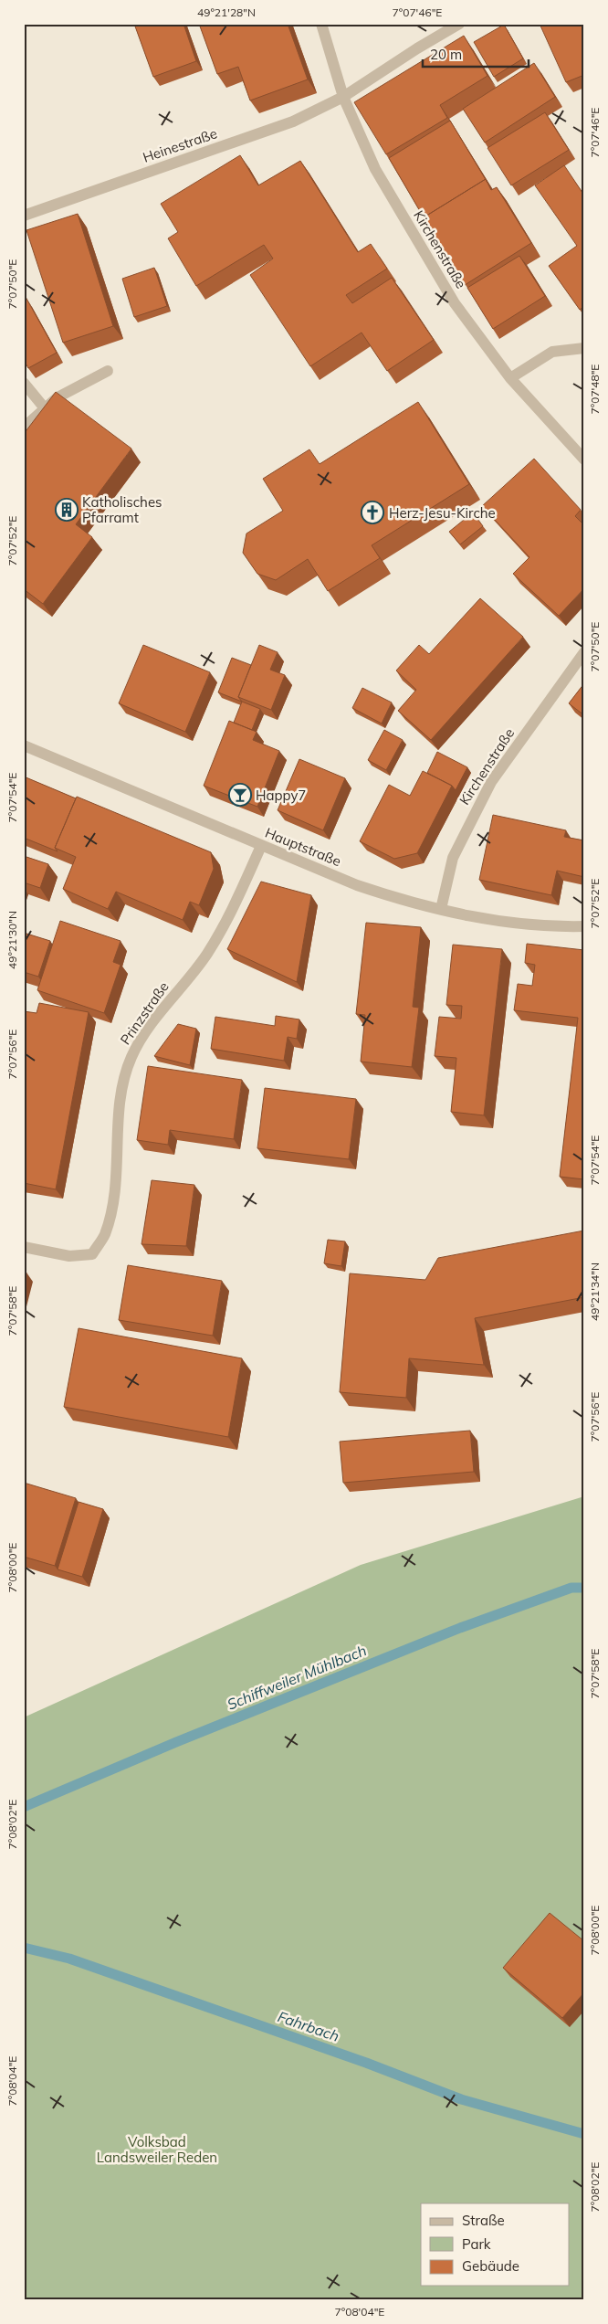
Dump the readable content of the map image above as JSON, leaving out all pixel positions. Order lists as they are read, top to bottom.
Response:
{
  "streets": {
    "street": [
      "Heinestraße",
      "Kirchenstraße",
      "Hauptstraße",
      "Prinzstraße"
    ]
  },
  "crossings": [
    ["Heinestraße", "Kirchenstraße"],
    ["Kirchenstraße", "Hauptstraße"],
    ["Hauptstraße", "Prinzstraße"]
  ],
  "water": ["Schiffweiler Mühlbach", "Fahrbach"],
  "parks": ["Volksbad Landsweiler Reden"],
  "places": {
    "building": ["Katholisches Pfarramt"],
    "church": ["Herz-Jesu-Kirche"],
    "bar": ["Happy7"]
  },
  "legend": ["Straße", "Park", "Gebäude"],
  "scale_bar": "20 m",
  "coordinates": [
    "49°21'28\"N",
    "7°07'46\"E",
    "7°07'50\"E",
    "7°07'48\"E",
    "7°07'52\"E",
    "7°07'54\"E",
    "49°21'30\"N",
    "7°07'56\"E",
    "49°21'34\"N",
    "7°07'58\"E",
    "7°08'00\"E",
    "7°08'02\"E",
    "7°08'04\"E"
  ]
}
